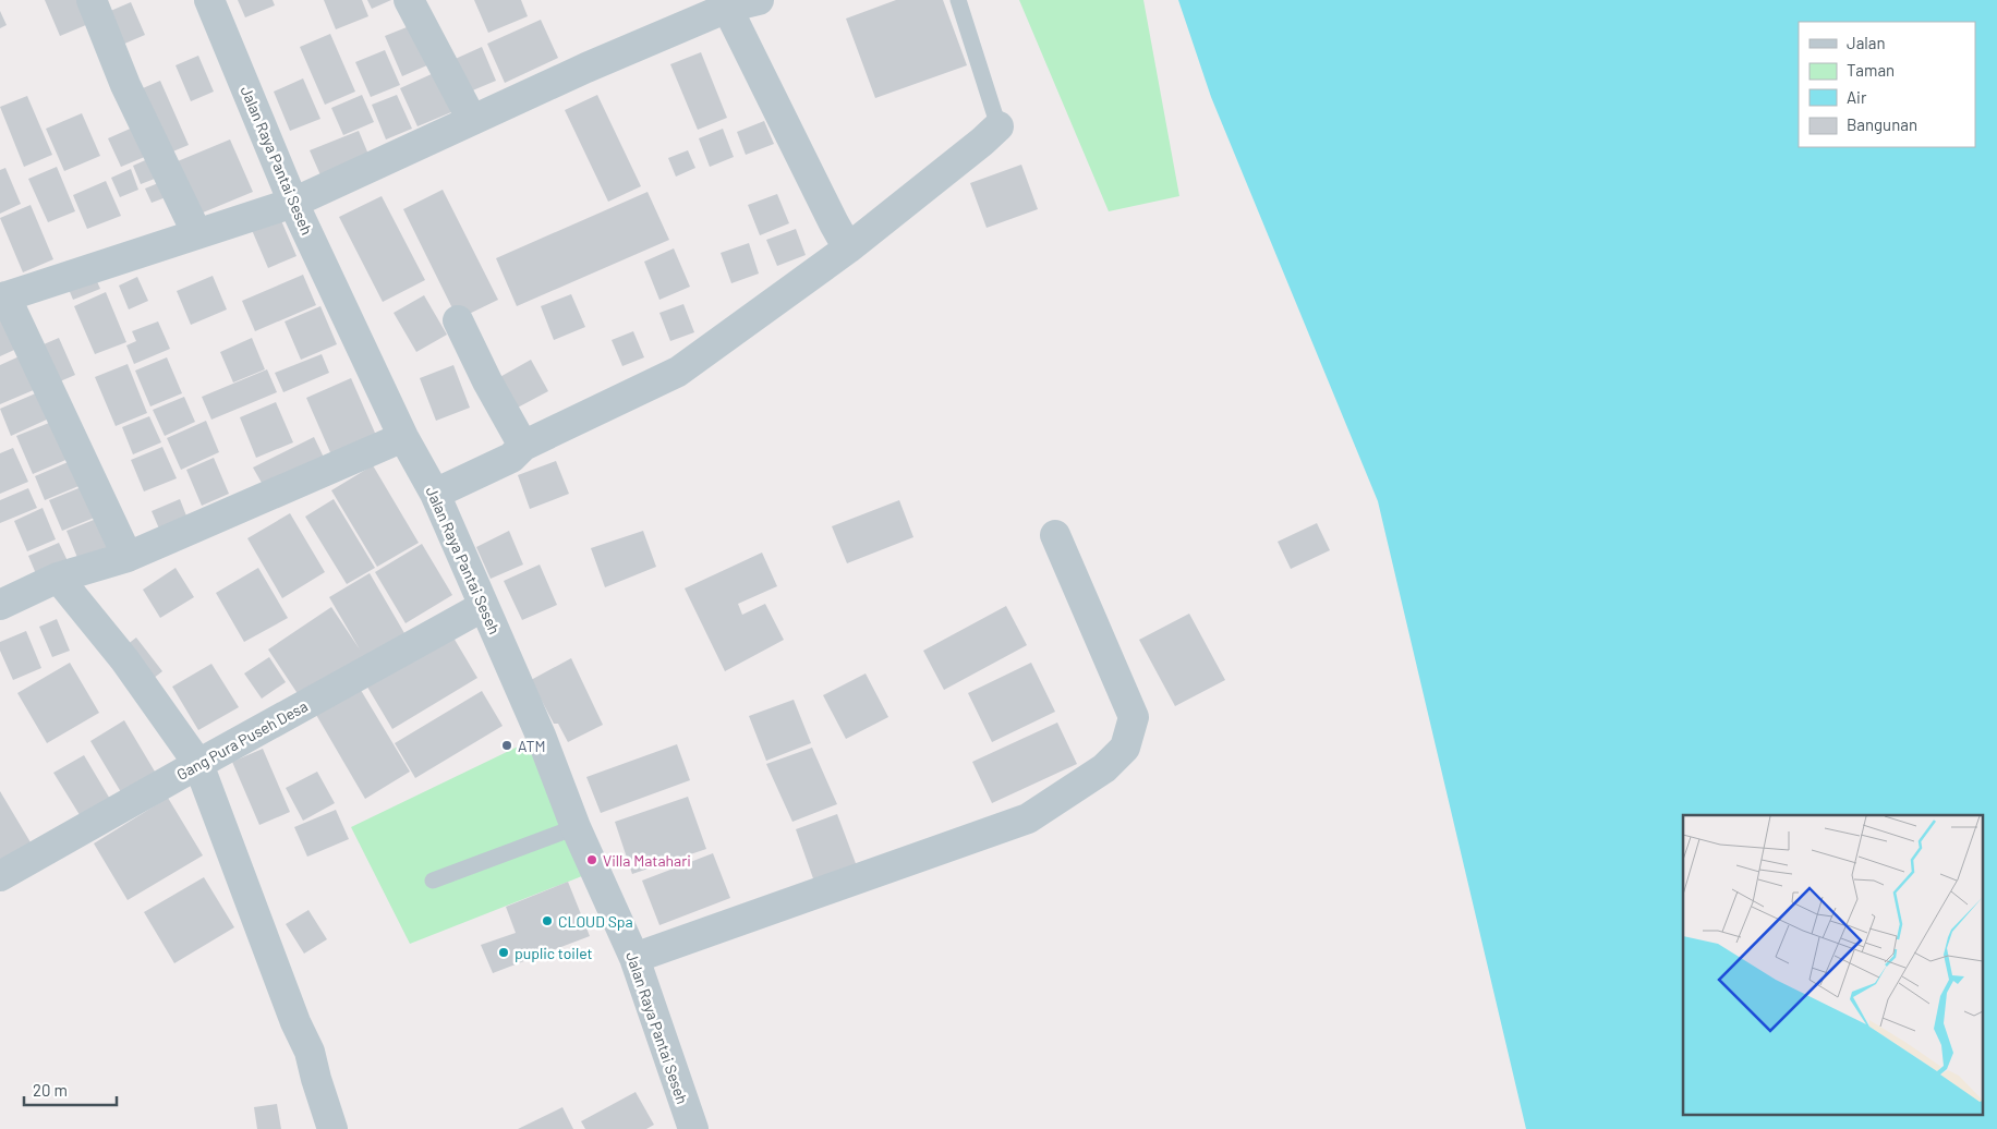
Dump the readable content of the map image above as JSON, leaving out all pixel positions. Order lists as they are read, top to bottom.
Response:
{
  "streets": {
    "street": ["Jalan Raya Pantai Seseh", "Gang Pura Puseh Desa"]
  },
  "crossings": [
    ["Jalan Raya Pantai Seseh", "Gang Pura Puseh Desa"]
  ],
  "places": [
    "ATM",
    "Villa Matahari",
    "CLOUD Spa",
    "puplic toilet"
  ],
  "legend": [
    "Jalan",
    "Taman",
    "Air",
    "Bangunan"
  ],
  "scale_bar": "20 m"
}
